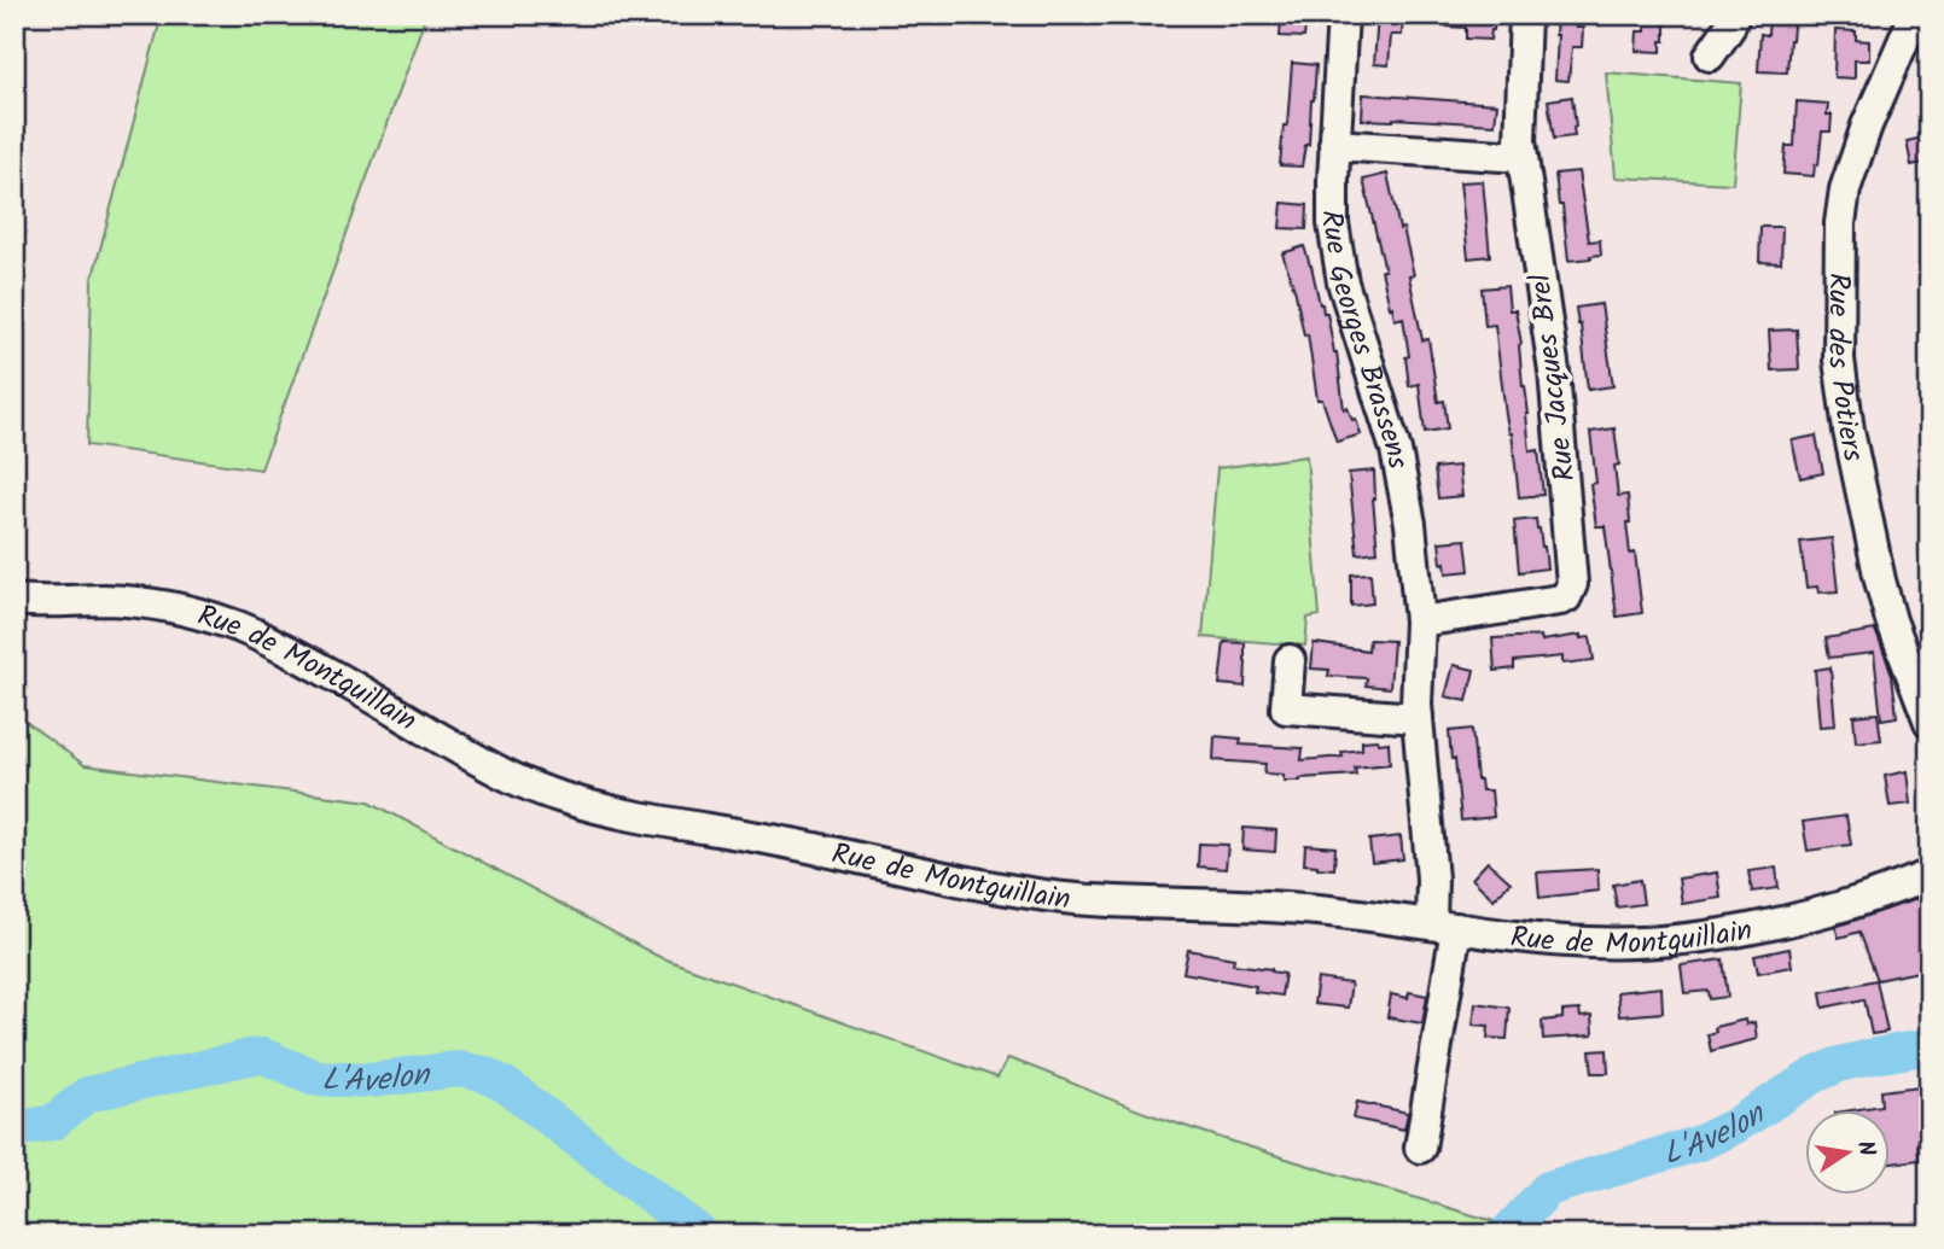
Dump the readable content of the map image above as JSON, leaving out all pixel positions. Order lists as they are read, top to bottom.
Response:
{
  "streets": {
    "street": [
      "Rue Georges Brassens",
      "Rue des Potiers",
      "Rue Jacques Brel",
      "Rue de Montguillain"
    ]
  },
  "crossings": [
    ["Rue Georges Brassens", "Rue Jacques Brel"],
    ["Rue Georges Brassens", "Rue de Montguillain"]
  ],
  "water": ["L'Avelon"],
  "north": "right"
}
